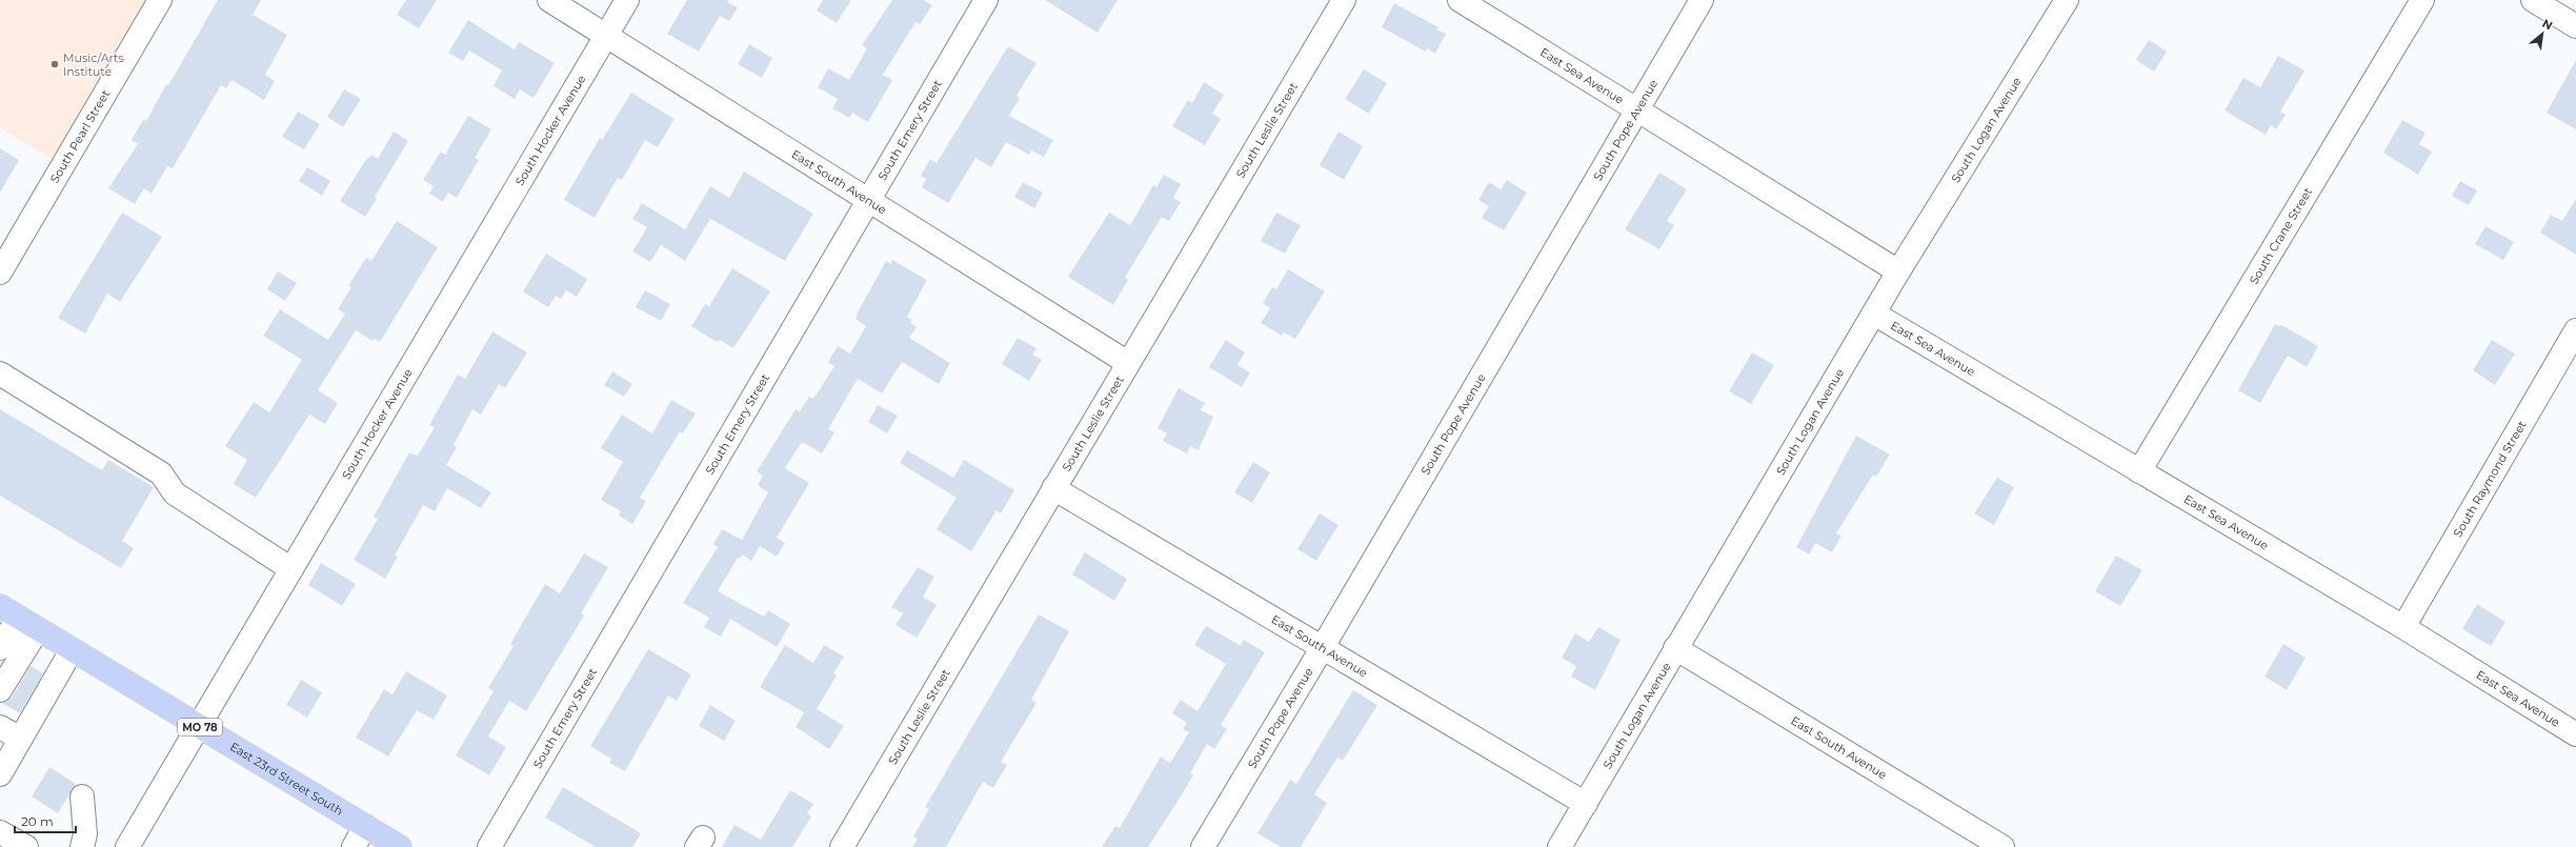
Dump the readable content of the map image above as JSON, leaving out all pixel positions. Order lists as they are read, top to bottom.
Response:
{
  "streets": {
    "main road": ["MO 78", "East 23rd Street South"],
    "street": [
      "East Sea Avenue",
      "South Hocker Avenue",
      "South Emery Street",
      "South Logan Avenue",
      "South Leslie Street",
      "South Pope Avenue",
      "South Pearl Street",
      "East South Avenue",
      "South Crane Street",
      "South Raymond Street"
    ]
  },
  "crossings": [
    ["East Sea Avenue", "South Logan Avenue"],
    ["East Sea Avenue", "South Pope Avenue"],
    ["East Sea Avenue", "South Crane Street"],
    ["East Sea Avenue", "South Raymond Street"],
    ["South Hocker Avenue", "East South Avenue"],
    ["South Hocker Avenue", "East 23rd Street South"],
    ["South Emery Street", "East South Avenue"],
    ["South Logan Avenue", "East South Avenue"],
    ["South Leslie Street", "East South Avenue"],
    ["South Pope Avenue", "East South Avenue"]
  ],
  "places": ["Music/Arts Institute"],
  "scale_bar": "20 m",
  "north": "top right"
}
